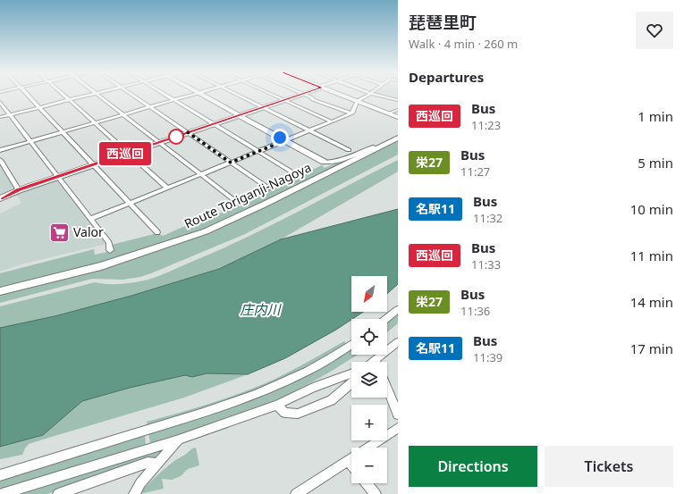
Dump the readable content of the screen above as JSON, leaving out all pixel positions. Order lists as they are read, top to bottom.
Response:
{
  "streets": {
    "street": ["Route Toriganji-Nagoya"]
  },
  "water": ["庄内川"],
  "places": {
    "supermarket": ["Valor"]
  },
  "lines": ["bus line 西巡回"],
  "north": "bottom left",
  "page": {
    "on_map": "西巡回",
    "heading": [
      ["琵琶里町", "Walk · 4 min · 260 m"],
      "Departures"
    ],
    "list": [
      {
        "mark": "西巡回",
        "name": "Bus",
        "note": "11:23",
        "value": "1 min"
      },
      {
        "mark": "栄27",
        "name": "Bus",
        "note": "11:27",
        "value": "5 min"
      },
      {
        "mark": "名駅11",
        "name": "Bus",
        "note": "11:32",
        "value": "10 min"
      },
      {
        "mark": "西巡回",
        "name": "Bus",
        "note": "11:33",
        "value": "11 min"
      },
      {
        "mark": "栄27",
        "name": "Bus",
        "note": "11:36",
        "value": "14 min"
      },
      {
        "mark": "名駅11",
        "name": "Bus",
        "note": "11:39",
        "value": "17 min"
      }
    ],
    "map_buttons": ["+", "−"],
    "buttons": ["Directions", "Tickets"]
  }
}
